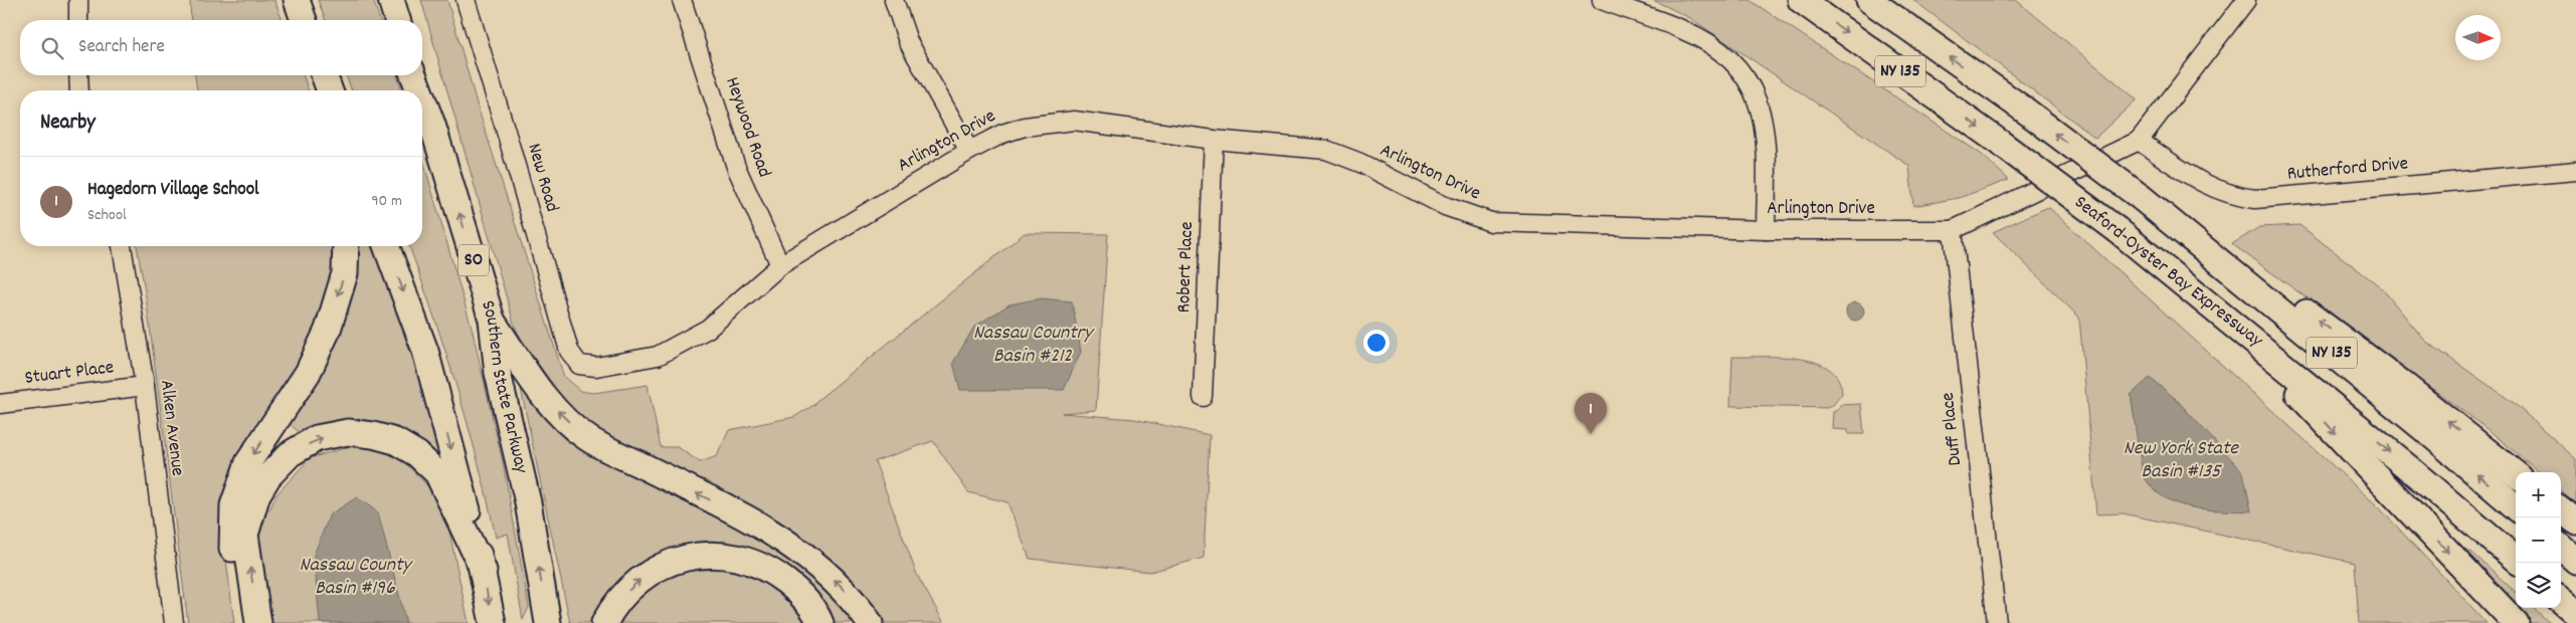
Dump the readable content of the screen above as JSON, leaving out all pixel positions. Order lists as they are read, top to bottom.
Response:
{
  "streets": {
    "highway": [
      "NY 135",
      "SO",
      "Seaford-Oyster Bay Expressway",
      "Southern State Parkway"
    ],
    "street": [
      "Heywood Road",
      "Arlington Drive",
      "Rutherford Drive",
      "New Road",
      "Robert Place",
      "Stuart Place",
      "Alken Avenue",
      "Duff Place"
    ]
  },
  "crossings": [
    ["Heywood Road", "Arlington Drive"],
    ["Arlington Drive", "Rutherford Drive"],
    ["Arlington Drive", "New Road"],
    ["Arlington Drive", "Robert Place"],
    ["Arlington Drive", "Duff Place"],
    ["Stuart Place", "Alken Avenue"]
  ],
  "water": ["Nassau Country Basin #212", "New York State Basin #135", "Nassau County Basin #196"],
  "north": "right",
  "page": {
    "search": "Search here",
    "heading": "Nearby",
    "list": [
      {
        "mark": "1",
        "name": "Hagedorn Village School",
        "note": "School",
        "value": "90 m"
      }
    ],
    "pins": "1",
    "map_buttons": ["+", "−"]
  }
}
